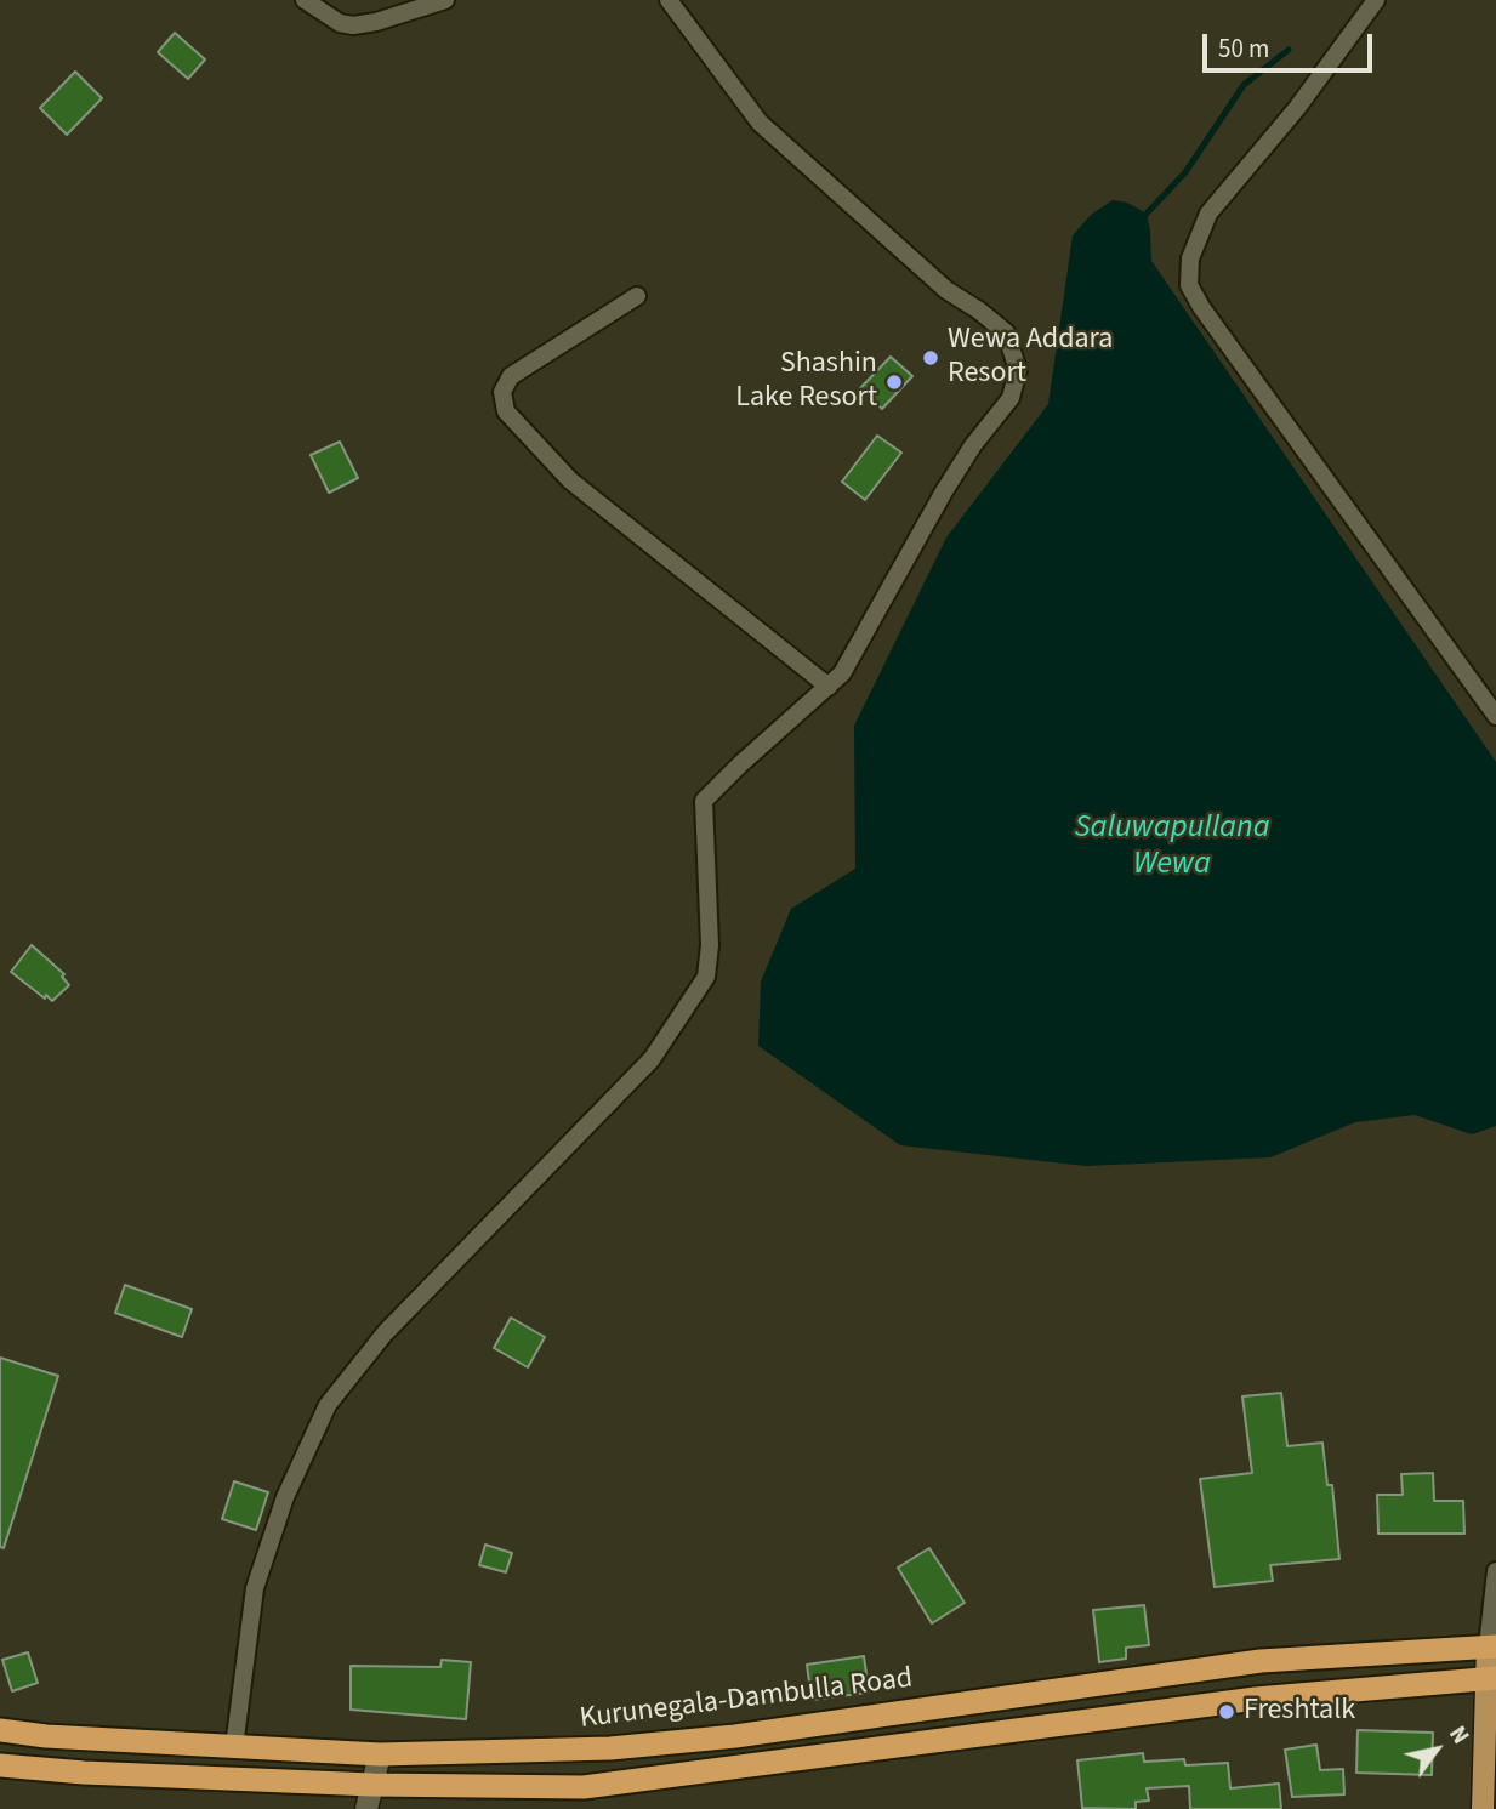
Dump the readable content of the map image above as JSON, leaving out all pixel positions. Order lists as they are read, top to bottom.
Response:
{
  "streets": {
    "highway": ["Kurunegala-Dambulla Road"]
  },
  "water": ["Saluwapullana Wewa"],
  "places": ["Wewa Addara Resort", "Shashin Lake Resort", "Freshtalk"],
  "scale_bar": "50 m",
  "north": "top right"
}
